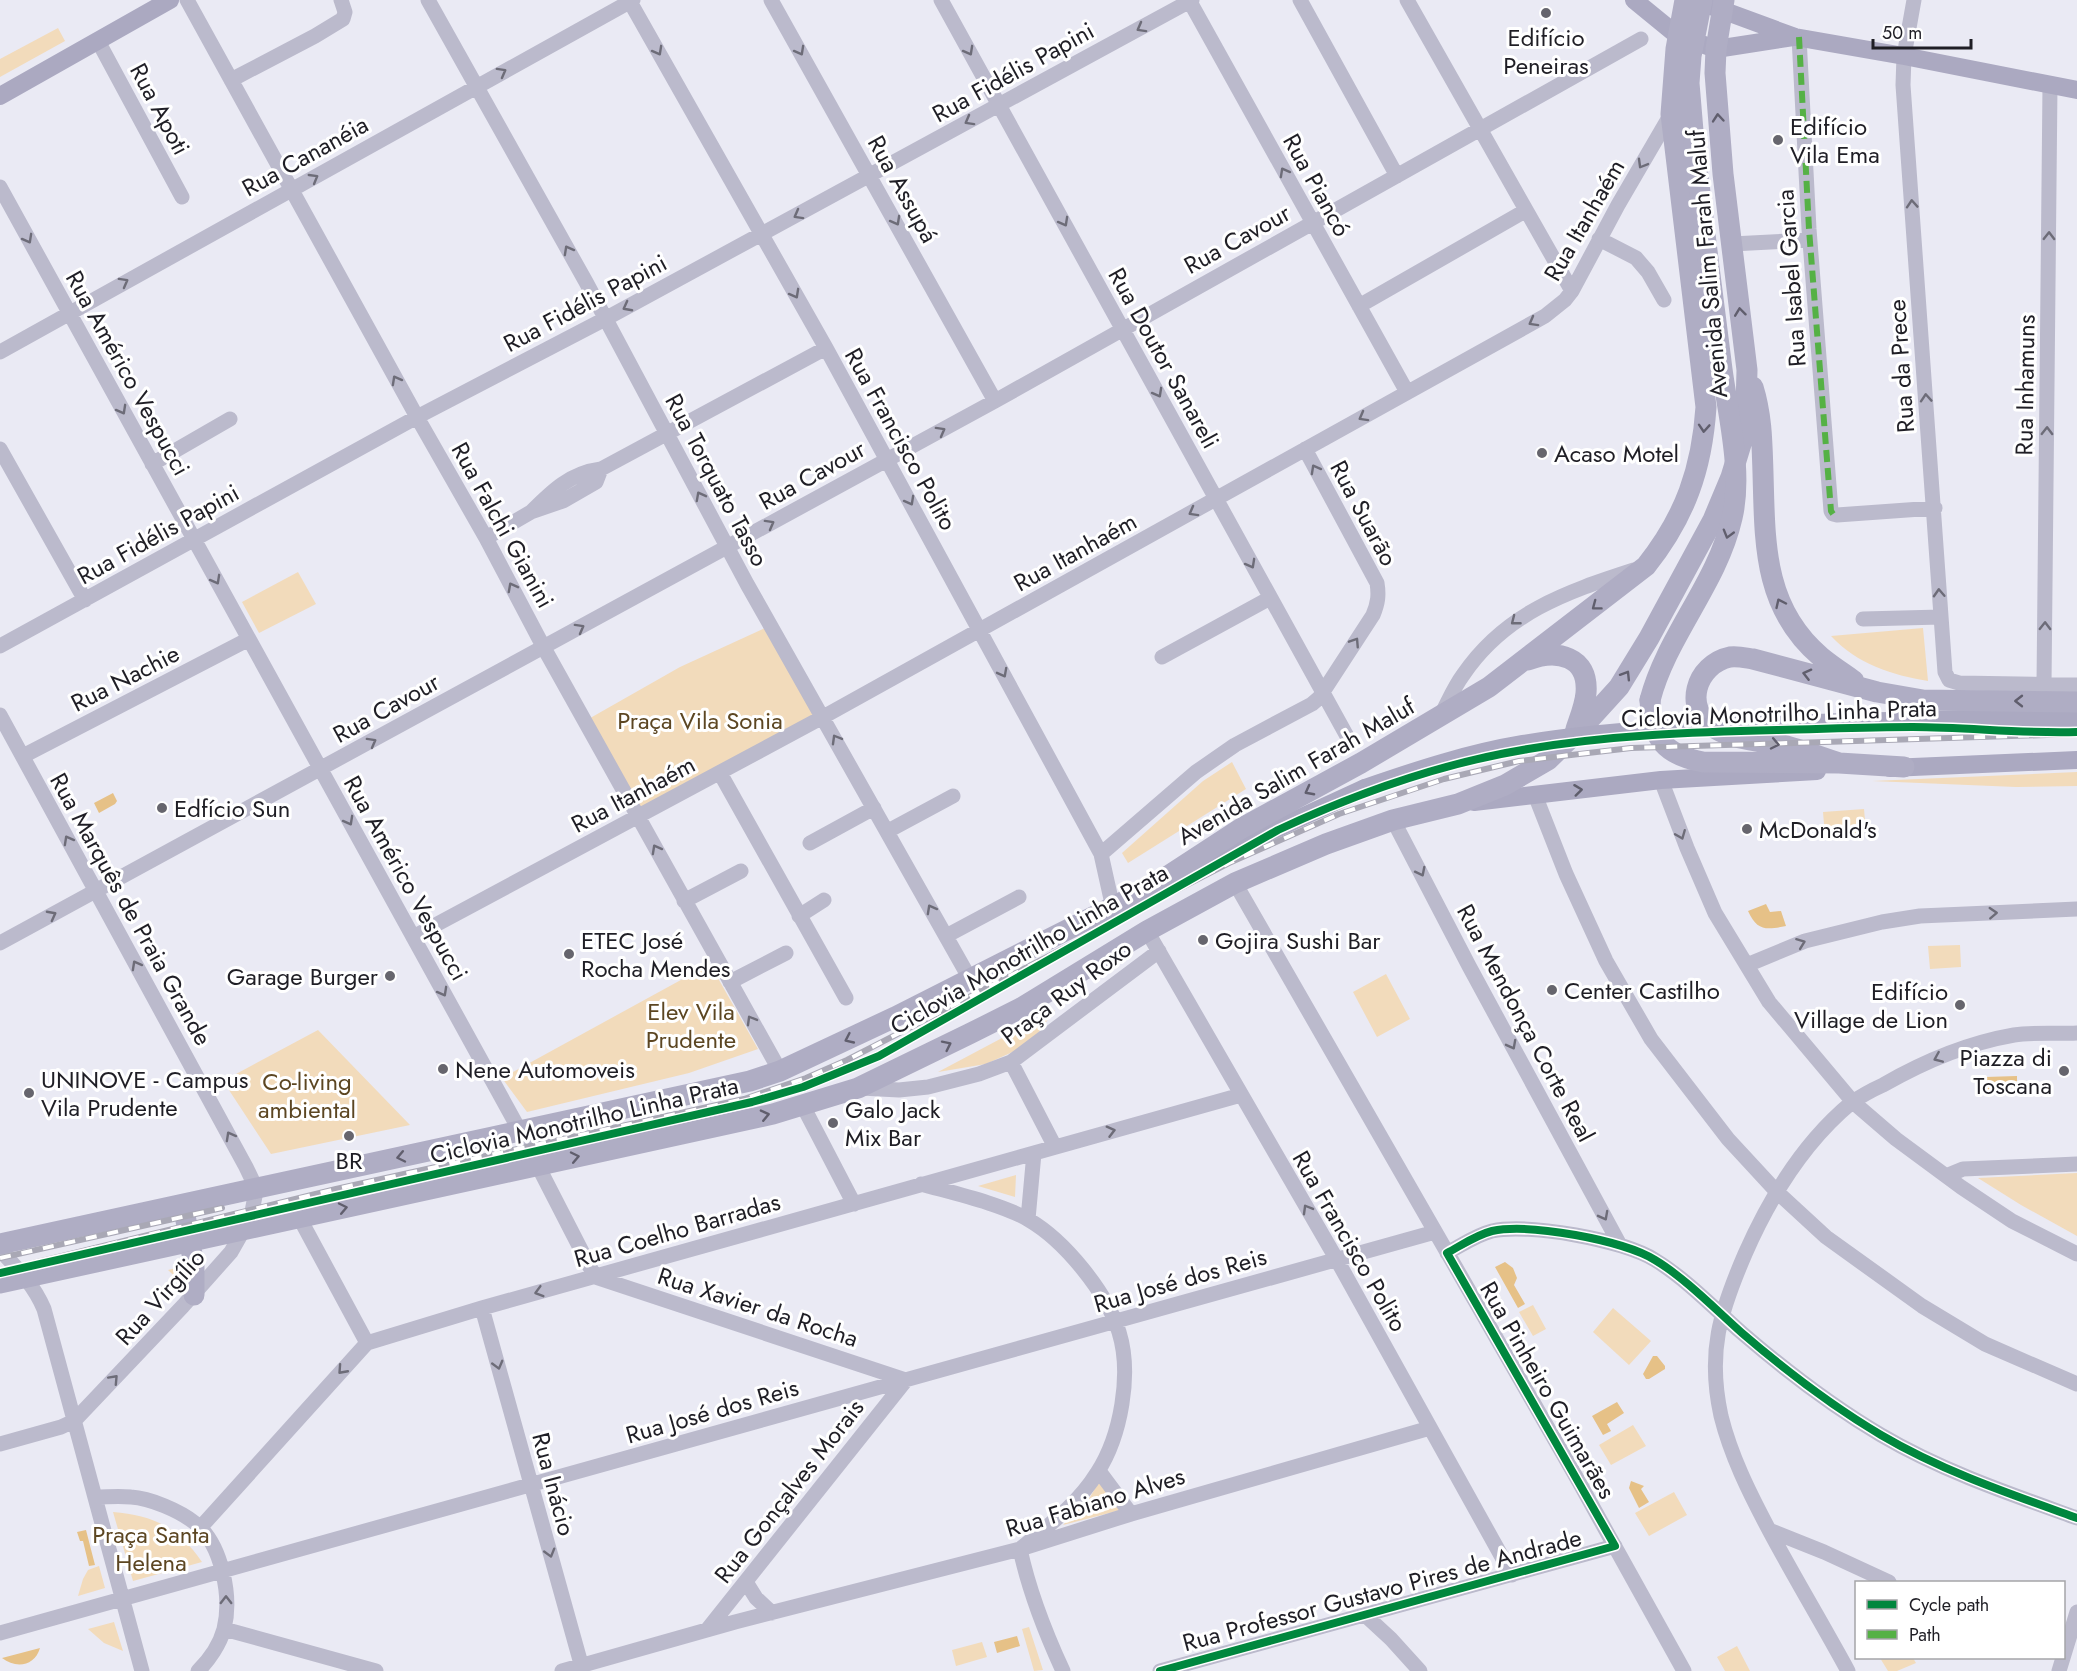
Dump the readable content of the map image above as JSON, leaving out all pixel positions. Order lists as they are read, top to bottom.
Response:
{
  "streets": {
    "highway": ["Avenida Salim Farah Maluf"],
    "street": [
      "Rua Fidélis Papini",
      "Rua Apoti",
      "Rua Cananéia",
      "Rua Piancó",
      "Rua Assupá",
      "Rua Itanhaém",
      "Rua Cavour",
      "Rua Isabel Garcia",
      "Rua Doutor Sanareli",
      "Rua da Prece",
      "Rua Américo Vespucci",
      "Rua Inhamuns",
      "Rua Francisco Polito",
      "Rua Torquato Tasso",
      "Rua Suarão",
      "Rua Falchi Gianini",
      "Rua Nachie",
      "Rua Marquês de Praia Grande",
      "Praça Ruy Roxo",
      "Rua Mendonça Corte Real",
      "Rua Coelho Barradas",
      "Rua José dos Reis",
      "Rua Virgílio",
      "Rua Xavier da Rocha",
      "Rua Pinheiro Guimarães",
      "Rua Inácio",
      "Rua Gonçalves Morais",
      "Rua Fabiano Alves",
      "Rua Professor Gustavo Pires de Andrade"
    ],
    "cycle path": ["Ciclovia Monotrilho Linha Prata"]
  },
  "crossings": [
    ["Rua Fidélis Papini", "Rua Piancó"],
    ["Rua Fidélis Papini", "Rua Assupá"],
    ["Rua Fidélis Papini", "Rua Doutor Sanareli"],
    ["Rua Fidélis Papini", "Rua Américo Vespucci"],
    ["Rua Fidélis Papini", "Rua Francisco Polito"],
    ["Rua Fidélis Papini", "Rua Torquato Tasso"],
    ["Rua Fidélis Papini", "Rua Falchi Gianini"],
    ["Rua Cananéia", "Rua Américo Vespucci"],
    ["Rua Cananéia", "Rua Francisco Polito"],
    ["Rua Cananéia", "Rua Torquato Tasso"],
    ["Rua Cananéia", "Rua Falchi Gianini"],
    ["Rua Piancó", "Rua Itanhaém"],
    ["Rua Piancó", "Rua Cavour"],
    ["Rua Assupá", "Rua Cavour"],
    ["Rua Itanhaém", "Avenida Salim Farah Maluf"],
    ["Rua Itanhaém", "Rua Doutor Sanareli"],
    ["Rua Itanhaém", "Rua Américo Vespucci"],
    ["Rua Itanhaém", "Rua Francisco Polito"],
    ["Rua Itanhaém", "Rua Torquato Tasso"],
    ["Rua Itanhaém", "Rua Suarão"],
    ["Rua Itanhaém", "Rua Falchi Gianini"],
    ["Rua Cavour", "Rua Doutor Sanareli"],
    ["Rua Cavour", "Rua Américo Vespucci"],
    ["Rua Cavour", "Rua Francisco Polito"],
    ["Rua Cavour", "Rua Torquato Tasso"],
    ["Rua Cavour", "Rua Falchi Gianini"],
    ["Rua Cavour", "Rua Marquês de Praia Grande"],
    ["Avenida Salim Farah Maluf", "Rua Américo Vespucci"],
    ["Avenida Salim Farah Maluf", "Rua Francisco Polito"],
    ["Avenida Salim Farah Maluf", "Rua Torquato Tasso"],
    ["Avenida Salim Farah Maluf", "Rua Falchi Gianini"],
    ["Avenida Salim Farah Maluf", "Rua Marquês de Praia Grande"],
    ["Avenida Salim Farah Maluf", "Praça Ruy Roxo"],
    ["Avenida Salim Farah Maluf", "Rua Mendonça Corte Real"],
    ["Avenida Salim Farah Maluf", "Rua Virgílio"],
    ["Avenida Salim Farah Maluf", "Rua Pinheiro Guimarães"],
    ["Rua Isabel Garcia", "Rua da Prece"],
    ["Rua Doutor Sanareli", "Rua Suarão"],
    ["Rua da Prece", "Rua Inhamuns"],
    ["Rua Américo Vespucci", "Rua Nachie"],
    ["Rua Américo Vespucci", "Rua Coelho Barradas"],
    ["Rua Américo Vespucci", "Rua Xavier da Rocha"],
    ["Rua Francisco Polito", "Rua Suarão"],
    ["Rua Francisco Polito", "Praça Ruy Roxo"],
    ["Rua Francisco Polito", "Rua Coelho Barradas"],
    ["Rua Francisco Polito", "Rua José dos Reis"],
    ["Rua Francisco Polito", "Rua Fabiano Alves"],
    ["Rua Francisco Polito", "Rua Professor Gustavo Pires de Andrade"],
    ["Rua Nachie", "Rua Marquês de Praia Grande"],
    ["Rua Marquês de Praia Grande", "Rua Virgílio"],
    ["Rua Coelho Barradas", "Rua Xavier da Rocha"],
    ["Rua Coelho Barradas", "Rua Inácio"],
    ["Rua José dos Reis", "Rua Xavier da Rocha"],
    ["Rua José dos Reis", "Rua Pinheiro Guimarães"],
    ["Rua José dos Reis", "Rua Inácio"],
    ["Rua José dos Reis", "Rua Gonçalves Morais"],
    ["Rua Xavier da Rocha", "Rua Gonçalves Morais"],
    ["Rua Pinheiro Guimarães", "Rua Professor Gustavo Pires de Andrade"],
    ["Rua Inácio", "Rua Fabiano Alves"],
    ["Rua Gonçalves Morais", "Rua Fabiano Alves"]
  ],
  "one_way": [
    "Rua Fidélis Papini",
    "Rua Cananéia",
    "Rua Assupá",
    "Rua Doutor Sanareli",
    "Rua da Prece",
    "Rua Américo Vespucci",
    "Rua Inhamuns",
    "Rua Suarão",
    "Rua Falchi Gianini",
    "Rua Marquês de Praia Grande",
    "Rua Virgílio",
    "Rua Inácio"
  ],
  "parks": [
    "Praça Vila Sonia",
    "Elev Vila Prudente",
    "Co-living ambiental",
    "Praça Santa Helena"
  ],
  "places": [
    "Edifício Peneiras",
    "Edifício Vila Ema",
    "Acaso Motel",
    "Edfício Sun",
    "McDonald's",
    "Gojira Sushi Bar",
    "ETEC José Rocha Mendes",
    "Garage Burger",
    "Center Castilho",
    "Edifício Village de Lion",
    "Nene Automoveis",
    "Piazza di Toscana",
    "UNINOVE - Campus Vila Prudente",
    "Galo Jack Mix Bar",
    "BR"
  ],
  "legend": ["Cycle path", "Path"],
  "scale_bar": "50 m"
}
